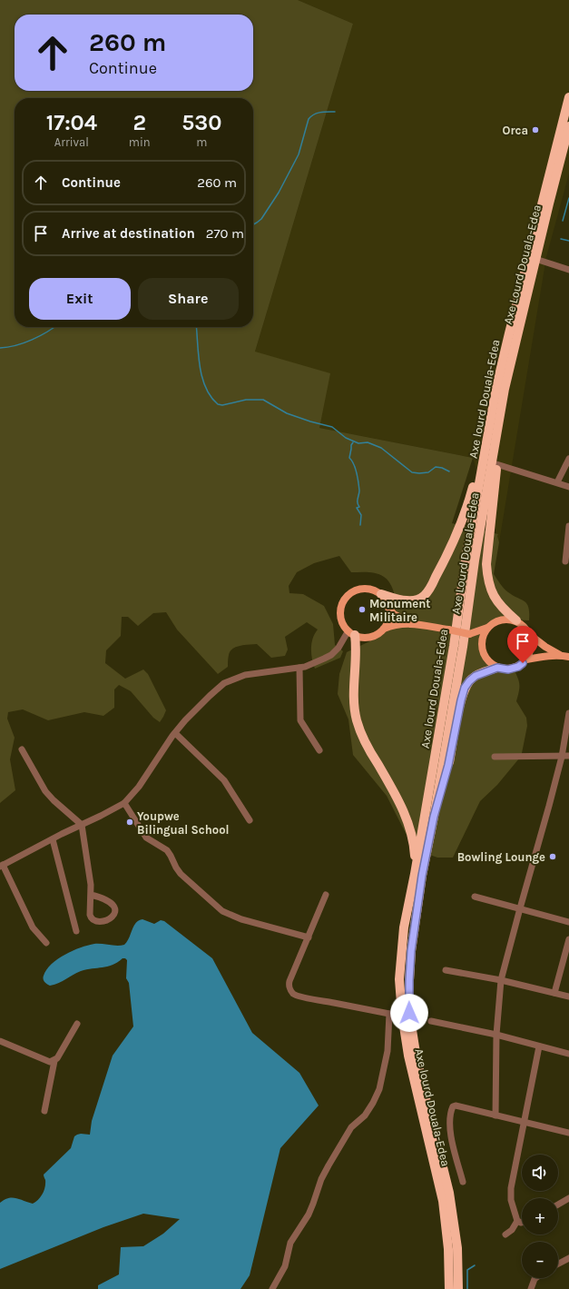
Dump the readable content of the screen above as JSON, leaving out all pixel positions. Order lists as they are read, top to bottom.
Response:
{
  "streets": {
    "highway": ["Axe Lourd Douala-Edea", "Axe lourd Douala-Edea"]
  },
  "crossings": [
    ["Axe Lourd Douala-Edea", "Axe lourd Douala-Edea"]
  ],
  "places": [
    "Orca",
    "Monument Militaire",
    "Youpwe Bilingual School",
    "Bowling Lounge"
  ],
  "page": {
    "turn": ["260 m", "Continue"],
    "eta": [
      "17:04",
      "Arrival",
      "2",
      "min",
      "530",
      "m"
    ],
    "list": [
      {
        "name": "Continue",
        "value": "260 m"
      },
      {
        "name": "Arrive at destination",
        "value": "270 m"
      }
    ],
    "buttons": ["Exit", "Share"],
    "map_buttons": ["+", "−"]
  }
}
